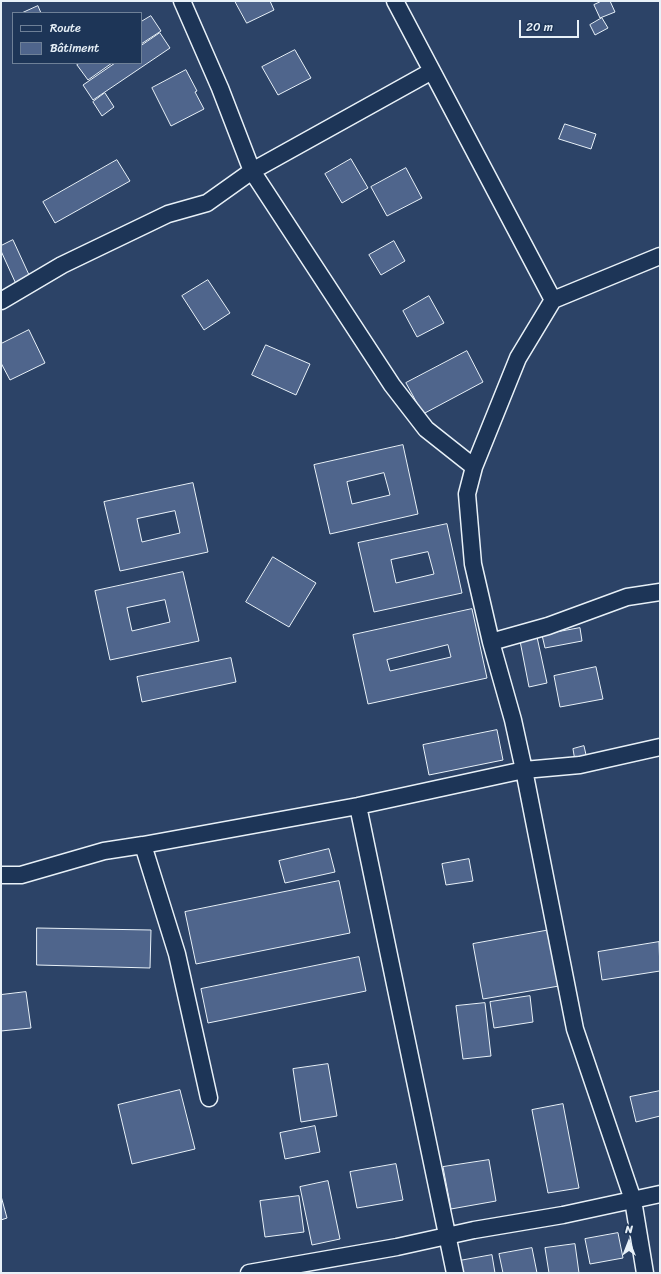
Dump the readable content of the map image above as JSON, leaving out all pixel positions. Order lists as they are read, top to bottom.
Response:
{
  "legend": ["Route", "Bâtiment"],
  "scale_bar": "20 m",
  "north": "top"
}
